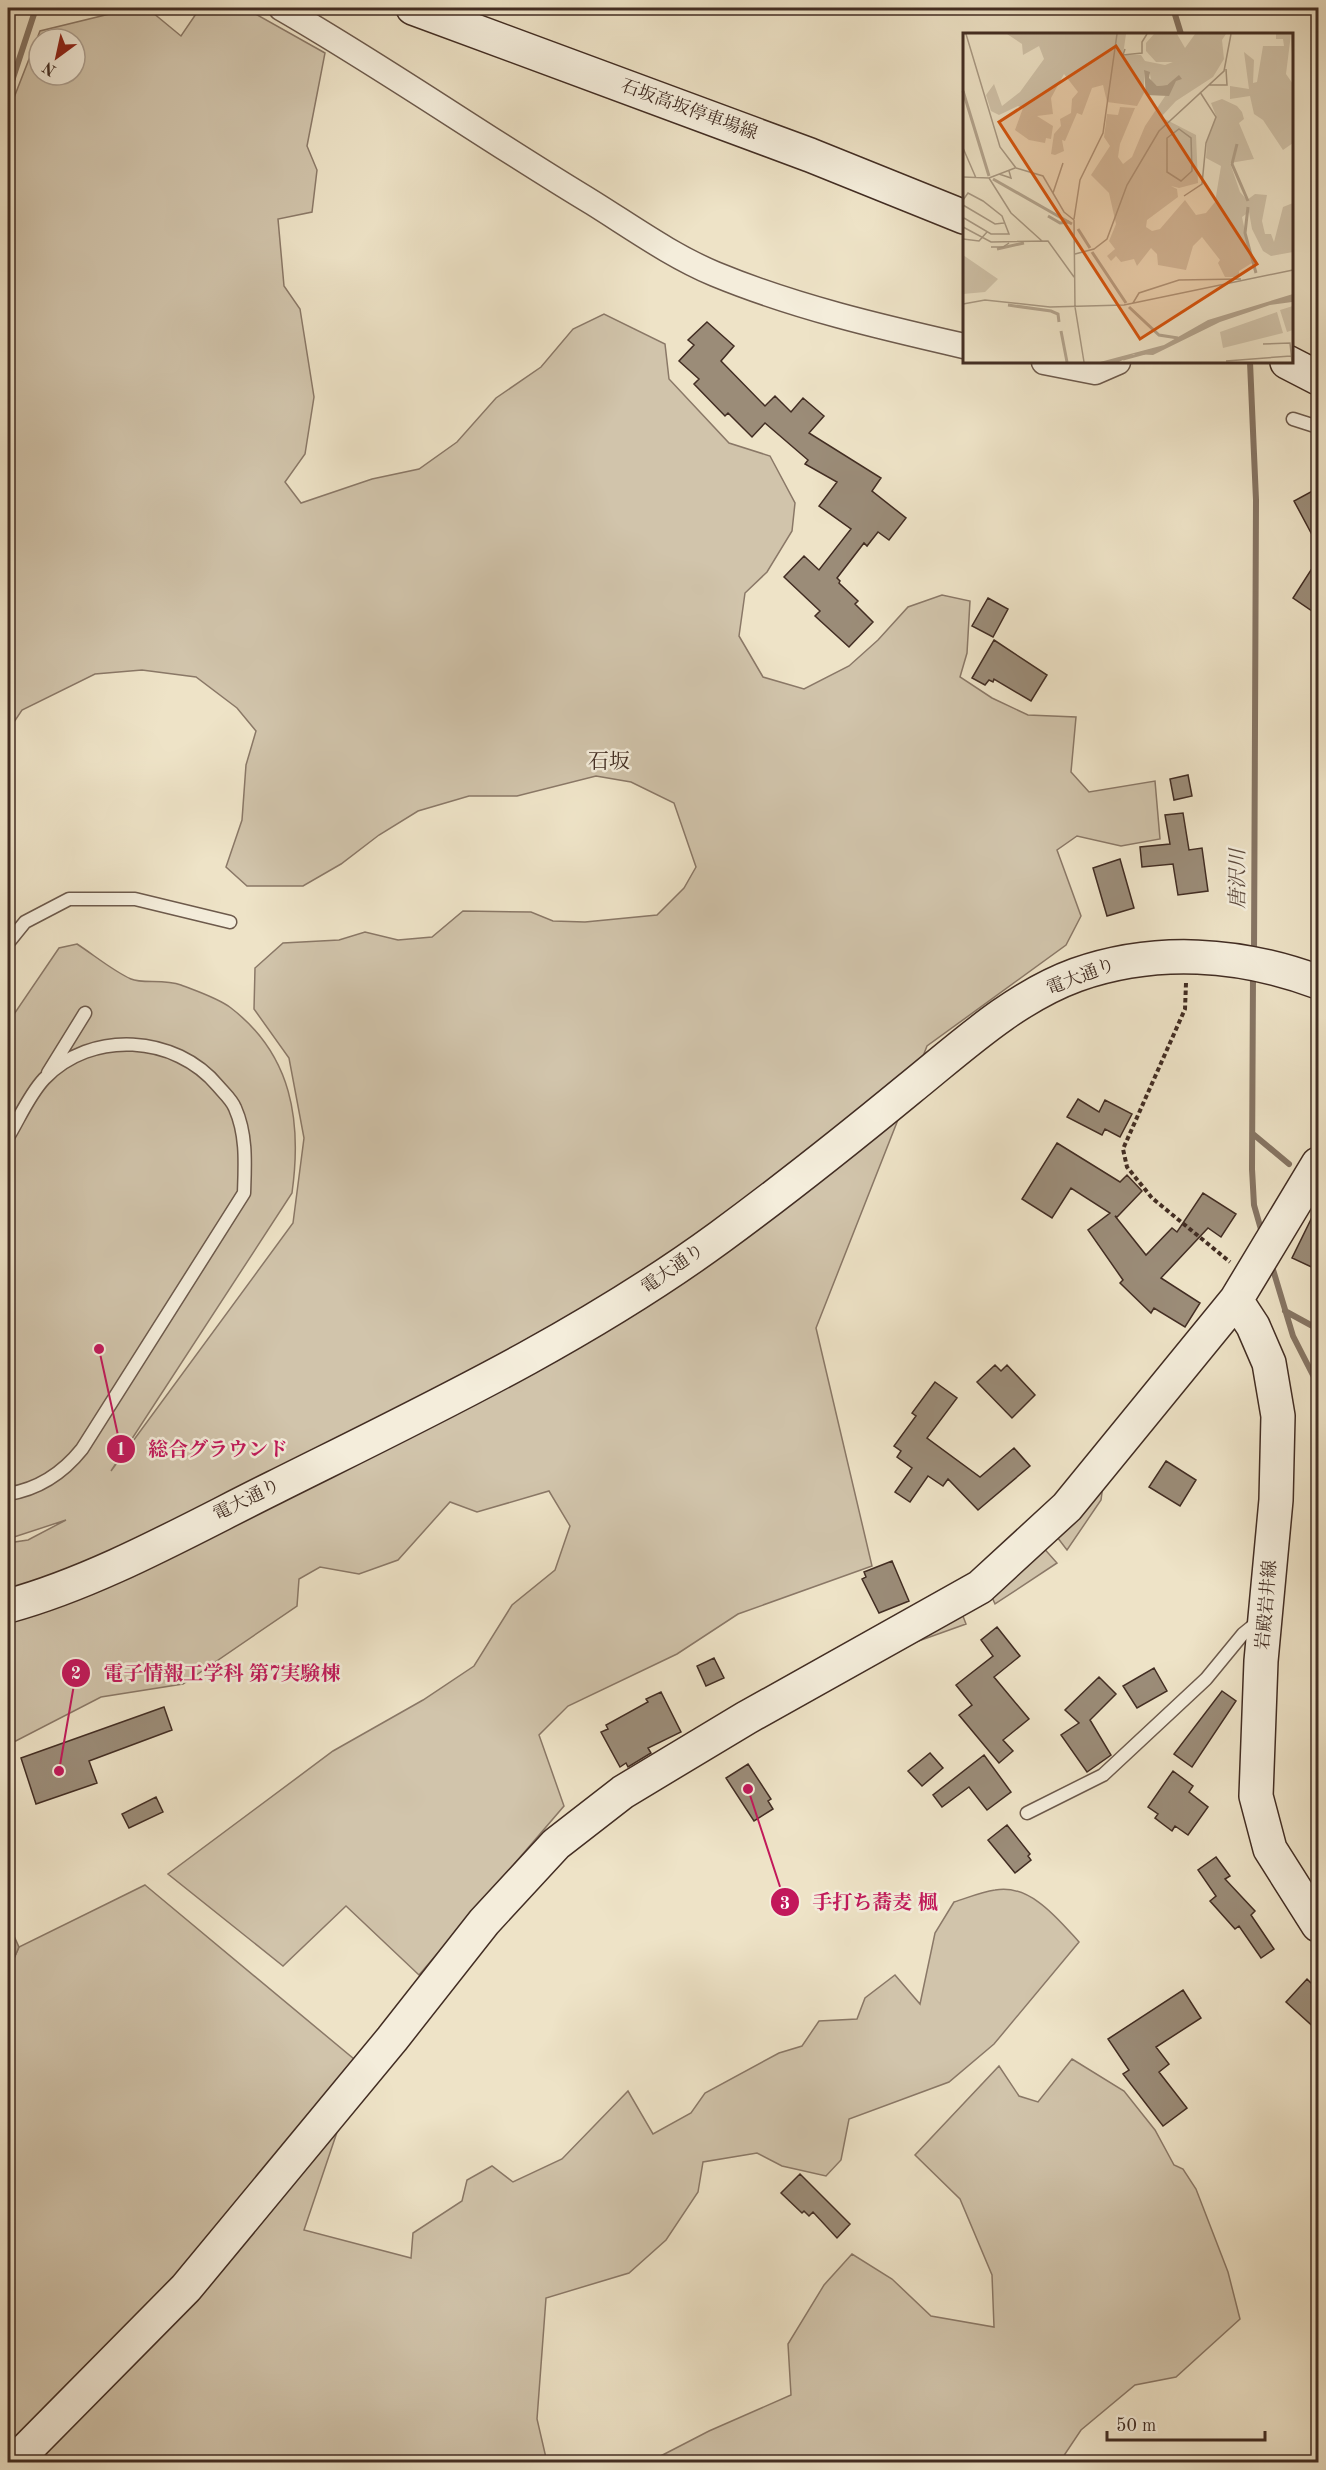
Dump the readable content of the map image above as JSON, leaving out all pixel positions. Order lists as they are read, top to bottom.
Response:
{
  "streets": {
    "street": ["石坂高坂停車場線", "電大通り", "岩殿岩井線"]
  },
  "districts": ["石坂"],
  "water": ["唐沢川"],
  "places": ["総合グラウンド", "電子情報工学科 第7実験棟", "手打ち蕎麦 楓"],
  "scale_bar": "50 m",
  "north": "bottom left"
}
